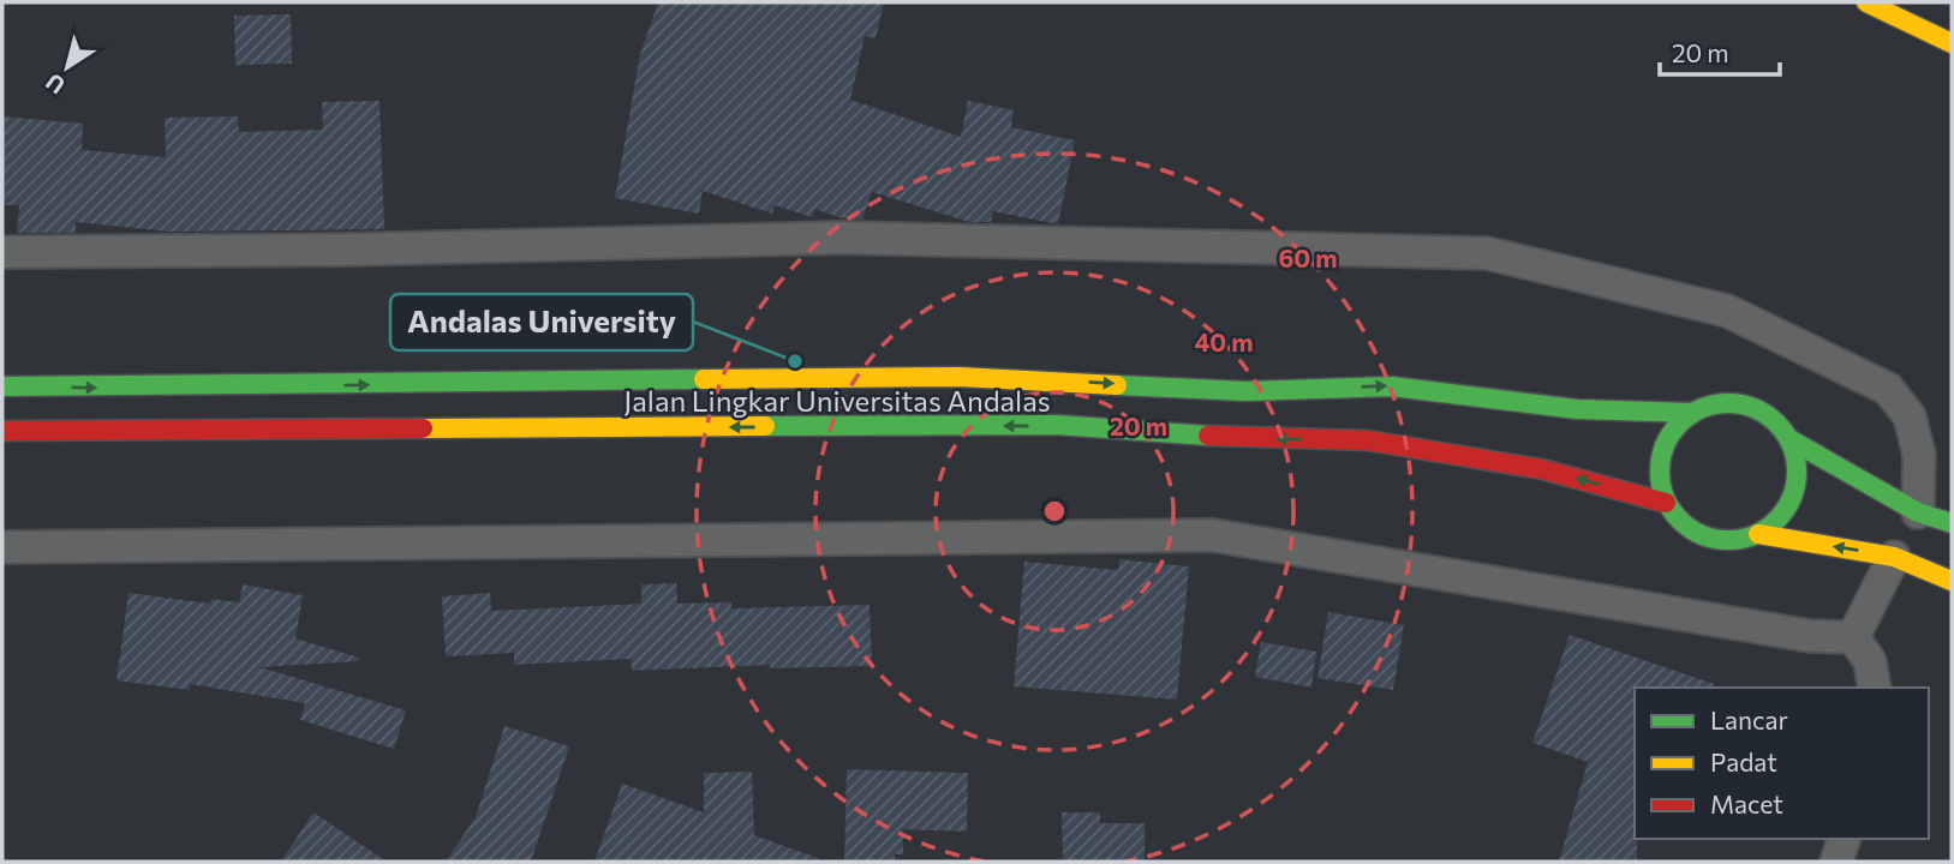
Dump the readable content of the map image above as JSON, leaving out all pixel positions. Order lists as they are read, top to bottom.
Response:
{
  "streets": {
    "street": ["Jalan Lingkar Universitas Andalas"]
  },
  "places": ["Andalas University"],
  "legend": ["Lancar", "Padat", "Macet"],
  "scale_bar": "20 m",
  "north": "bottom left",
  "rings": ["60 m", "40 m", "20 m"]
}
